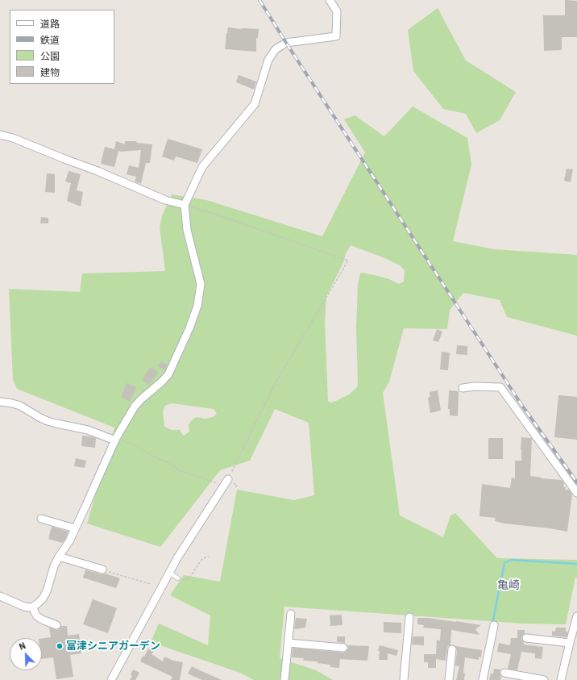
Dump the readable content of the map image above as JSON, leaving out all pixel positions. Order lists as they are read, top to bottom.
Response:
{
  "districts": ["亀崎"],
  "places": ["富津シニアガーデン"],
  "legend": [
    "道路",
    "鉄道",
    "公園",
    "建物"
  ],
  "north": "top left"
}
